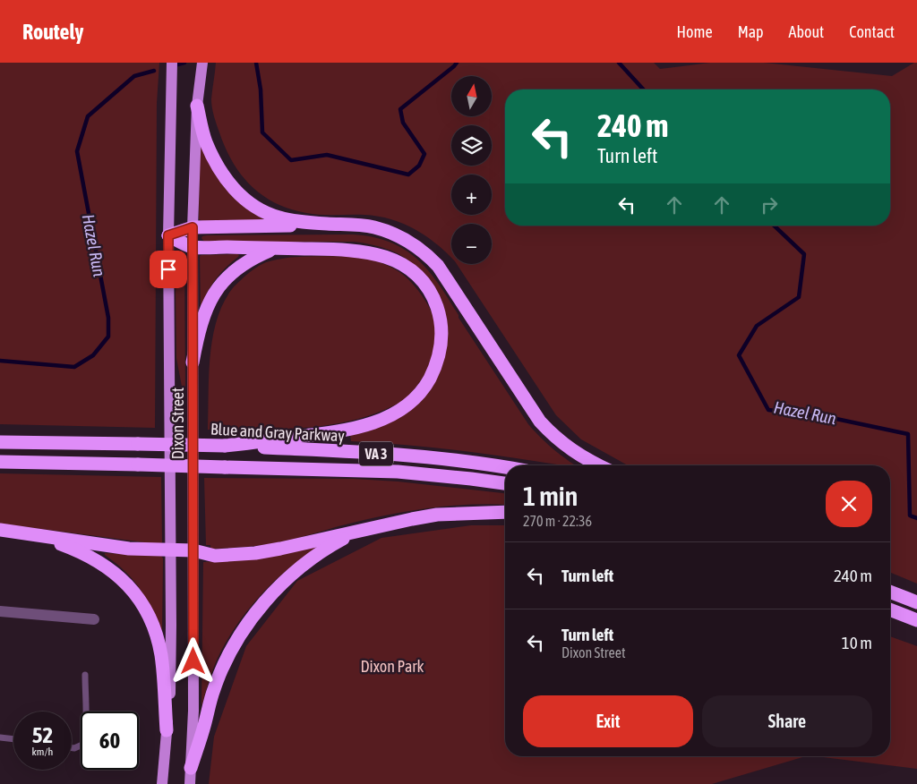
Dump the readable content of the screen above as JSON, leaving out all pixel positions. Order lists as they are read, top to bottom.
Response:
{
  "streets": {
    "highway": ["Blue and Gray Parkway", "VA 3"],
    "main road": ["Dixon Street"]
  },
  "water": ["Hazel Run"],
  "parks": ["Dixon Park"],
  "north": "top",
  "page": {
    "header": "Routely",
    "nav": [
      "Home",
      "Map",
      "About",
      "Contact"
    ],
    "map_buttons": ["+", "−"],
    "turn": ["240 m", "Turn left"],
    "heading": ["1 min", "270 m · 22:36"],
    "list": [
      {
        "name": "Turn left",
        "value": "240 m"
      },
      {
        "name": "Turn left",
        "note": "Dixon Street",
        "value": "10 m"
      }
    ],
    "buttons": ["Exit", "Share"],
    "speed": "52 km/h",
    "limit": "60"
  }
}
